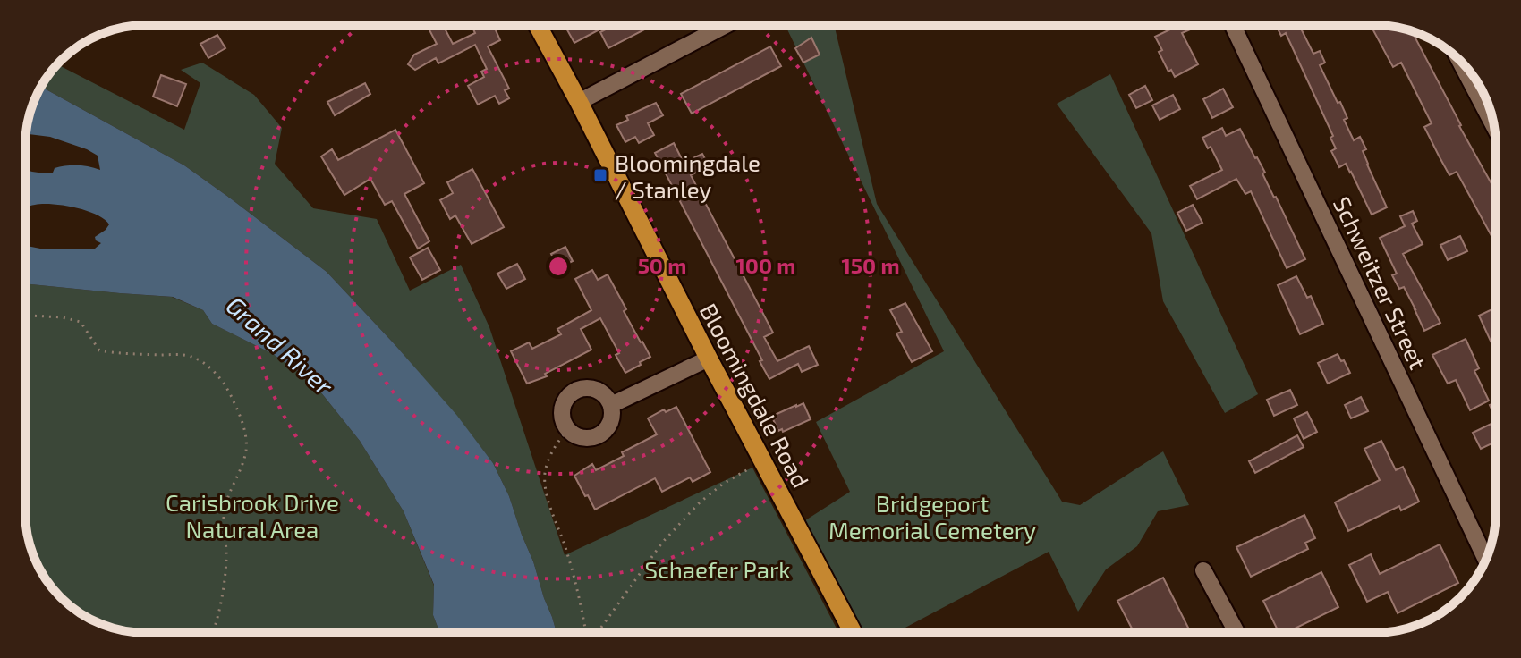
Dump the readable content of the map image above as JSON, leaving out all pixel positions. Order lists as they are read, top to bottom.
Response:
{
  "streets": {
    "main road": ["Bloomingdale Road"],
    "street": ["Schweitzer Street"]
  },
  "water": ["Grand River"],
  "parks": ["Carisbrook Drive Natural Area", "Bridgeport Memorial Cemetery", "Schaefer Park"],
  "places": {
    "transit": ["Bloomingdale / Stanley"]
  },
  "rings": ["50 m", "100 m", "150 m"]
}
